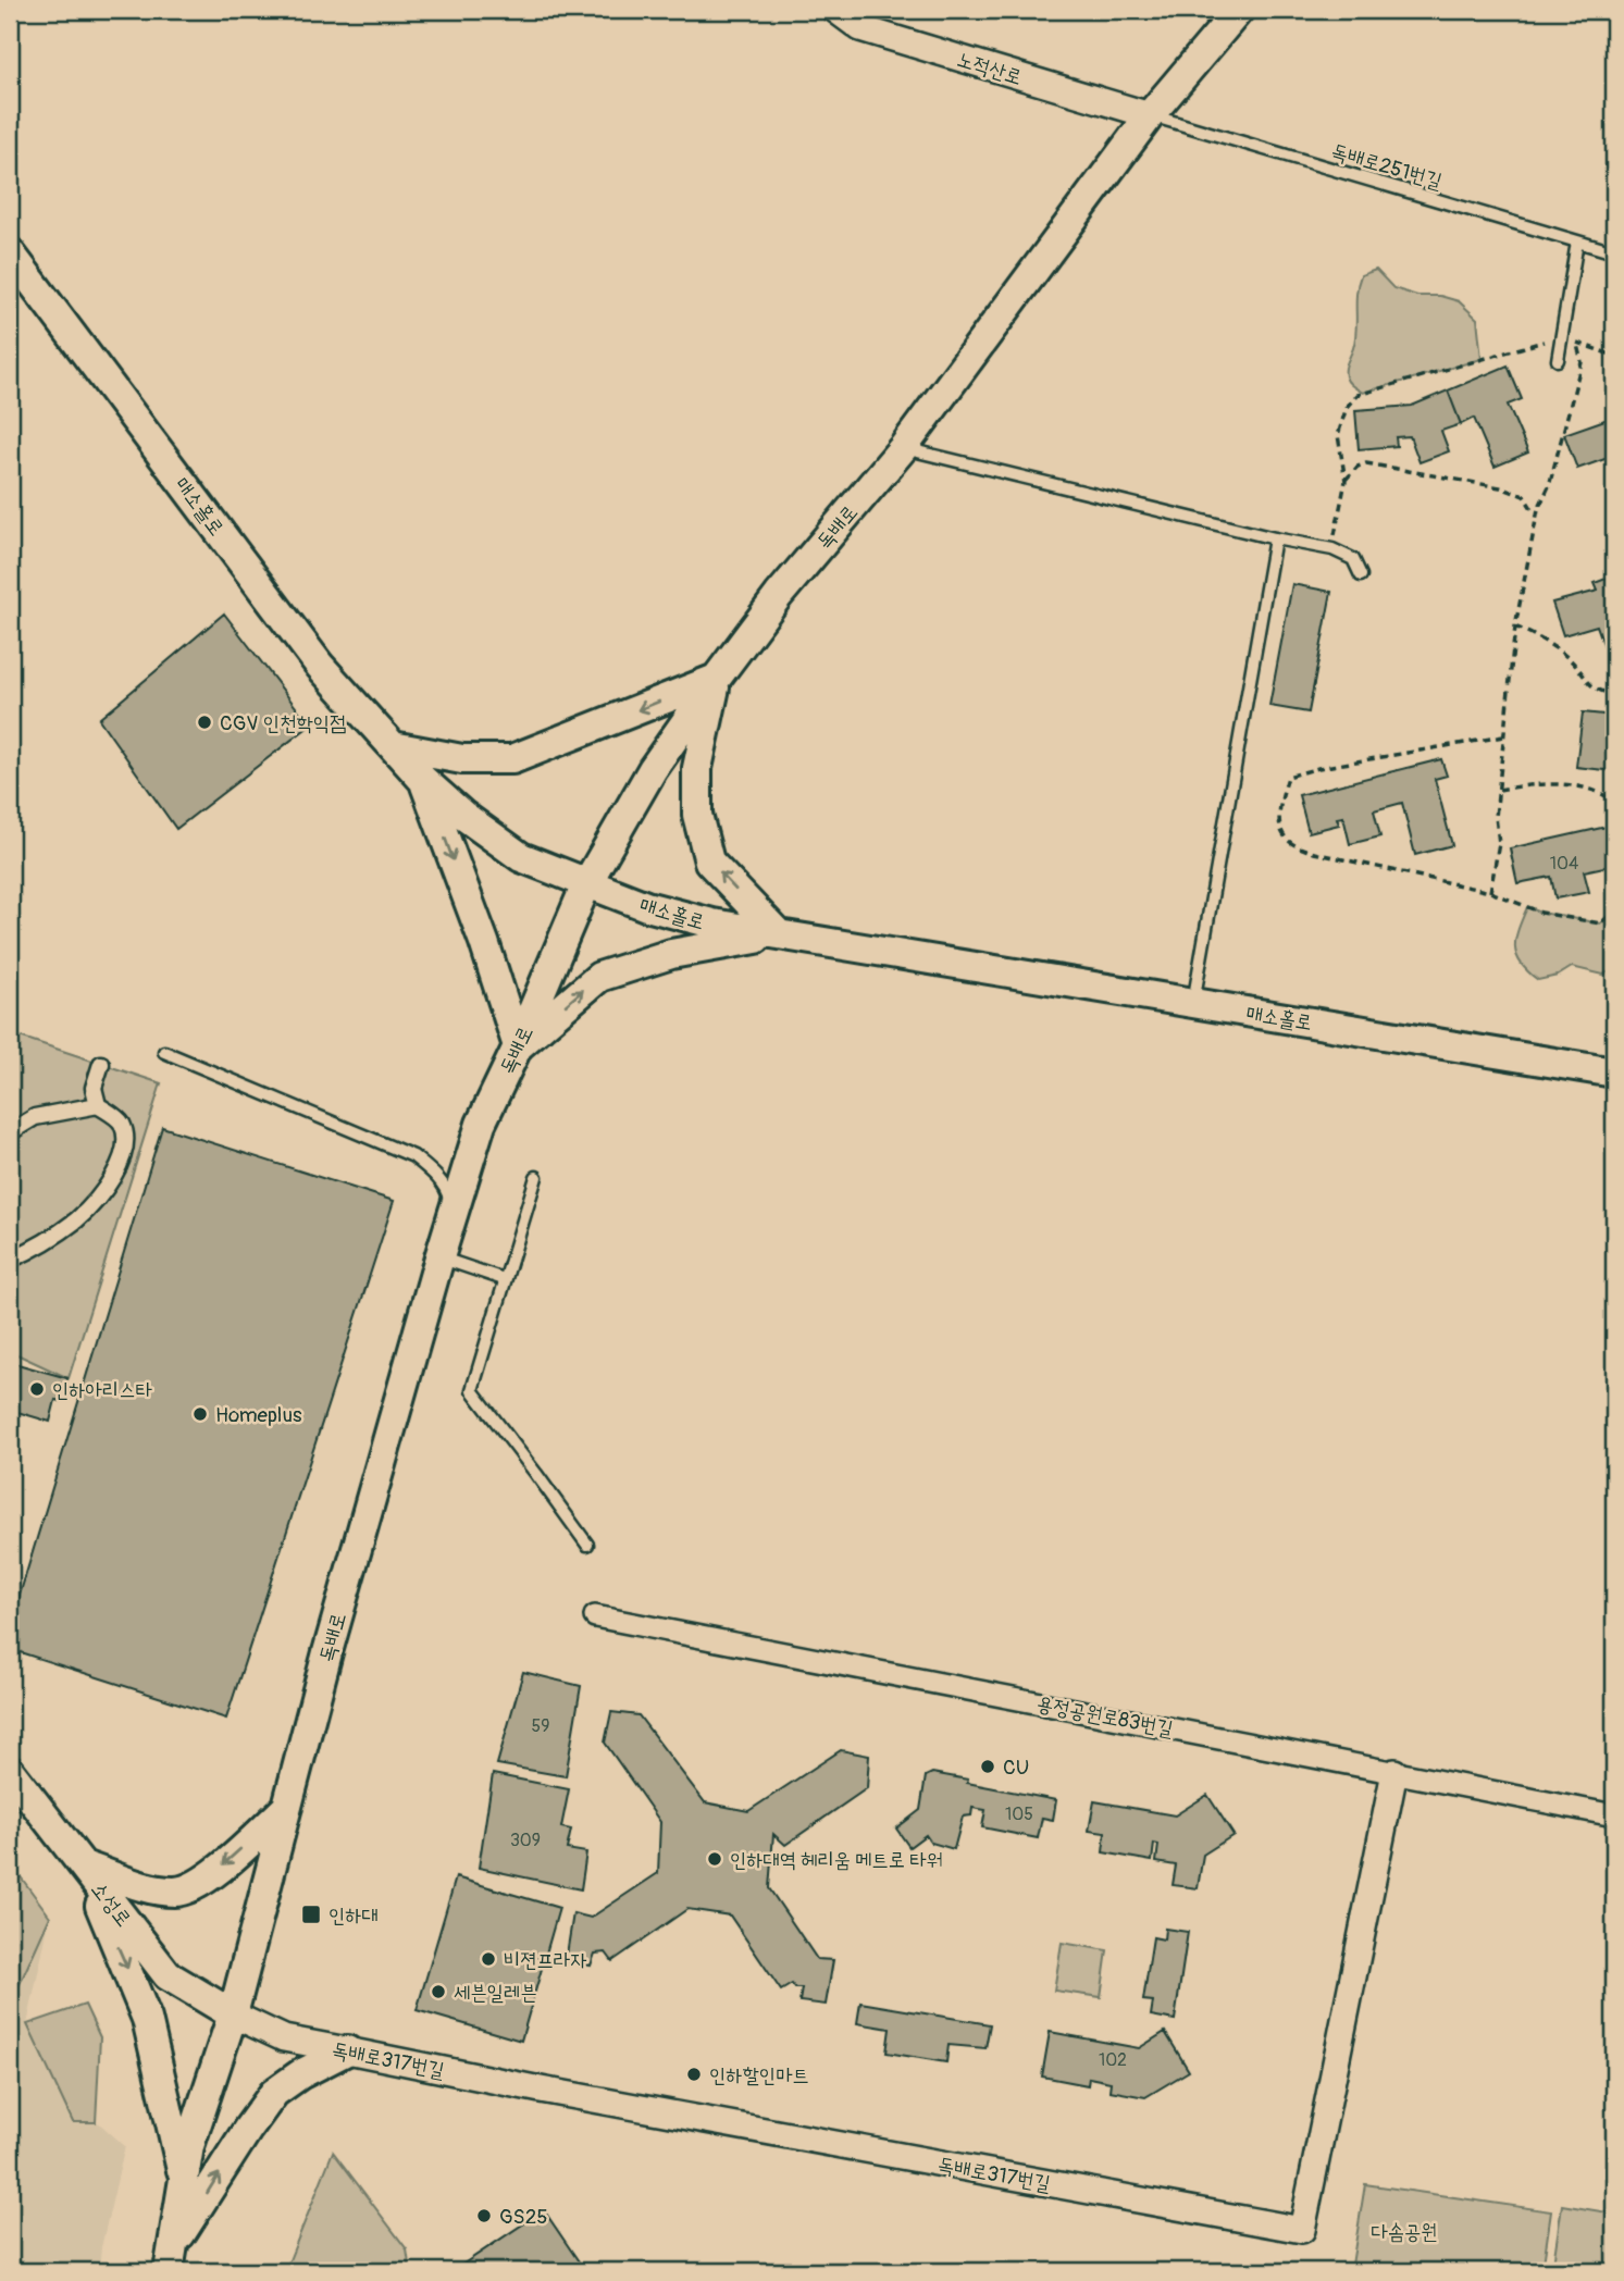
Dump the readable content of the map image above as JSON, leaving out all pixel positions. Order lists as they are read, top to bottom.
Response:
{
  "streets": {
    "main road": ["매소홀로", "독배로", "소성로"],
    "street": ["노적산로", "용정공원로83번길", "독배로317번길"],
    "lane": ["독배로251번길"]
  },
  "crossings": [
    ["노적산로", "독배로251번길"],
    ["노적산로", "독배로"],
    ["독배로251번길", "독배로"],
    ["매소홀로", "독배로"],
    ["독배로", "소성로"],
    ["독배로", "독배로317번길"],
    ["용정공원로83번길", "독배로317번길"],
    ["소성로", "독배로317번길"]
  ],
  "parks": ["다솜공원"],
  "places": {
    "other": [
      "CGV 인천학익점",
      "인하아리스타",
      "Homeplus",
      "CU",
      "인하대역 헤리움 메트로 타워",
      "비젼프라자",
      "세븐일레븐",
      "인하할인마트",
      "GS25"
    ],
    "transit": ["인하대"]
  },
  "house_numbers": [
    "104",
    "59",
    "105",
    "309",
    "102"
  ]
}
